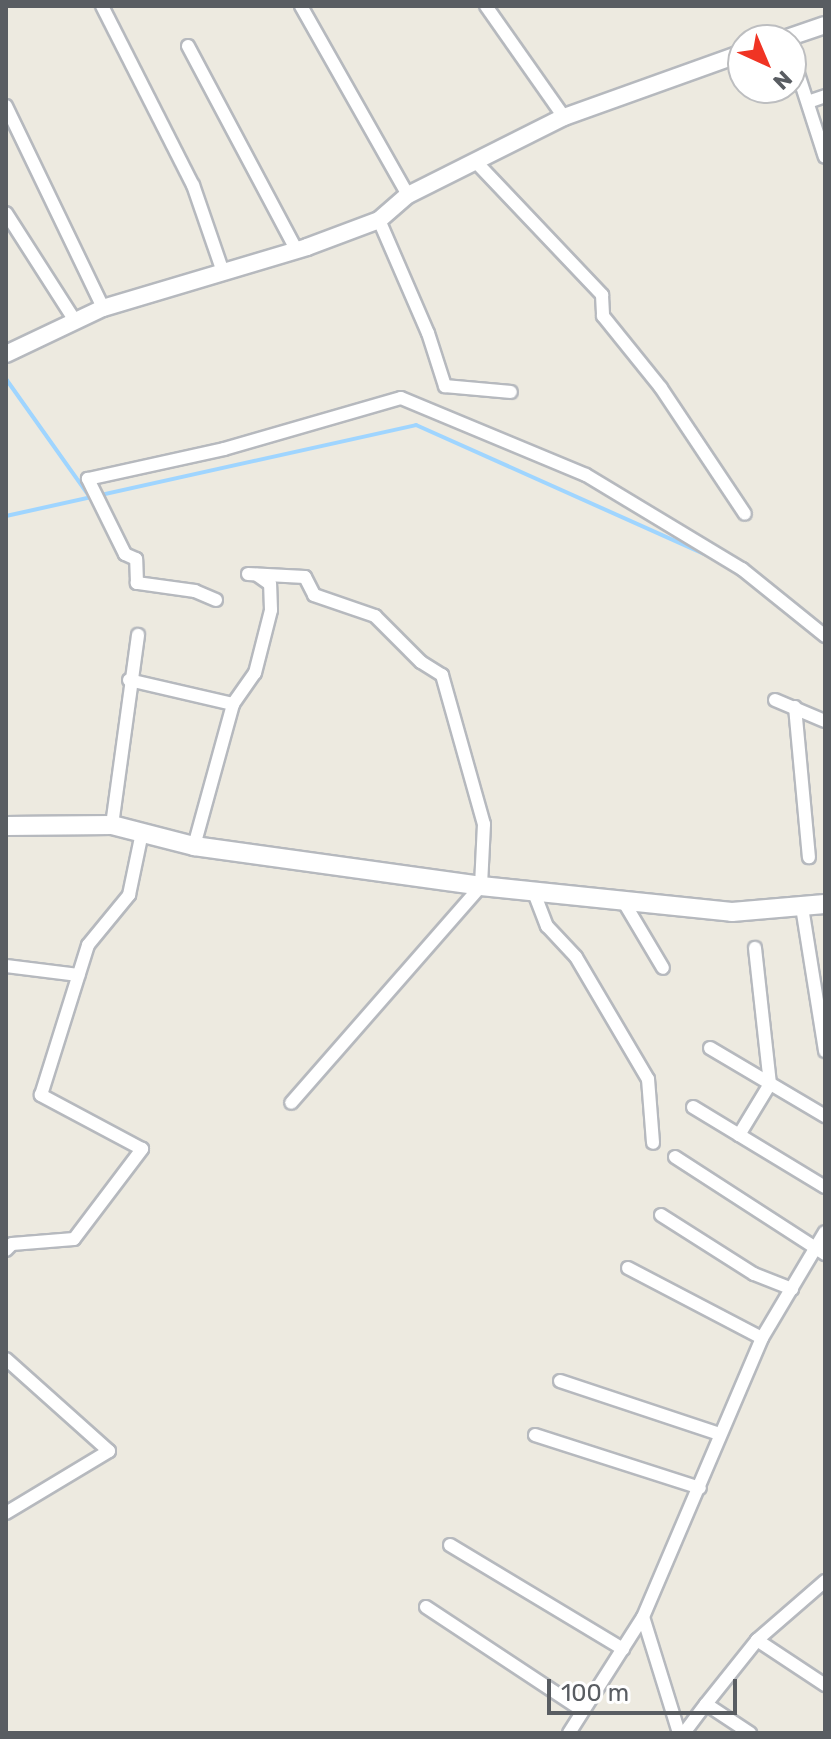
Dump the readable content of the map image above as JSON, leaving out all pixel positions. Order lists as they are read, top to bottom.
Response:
{
  "scale_bar": "100 m",
  "north": "bottom right"
}
